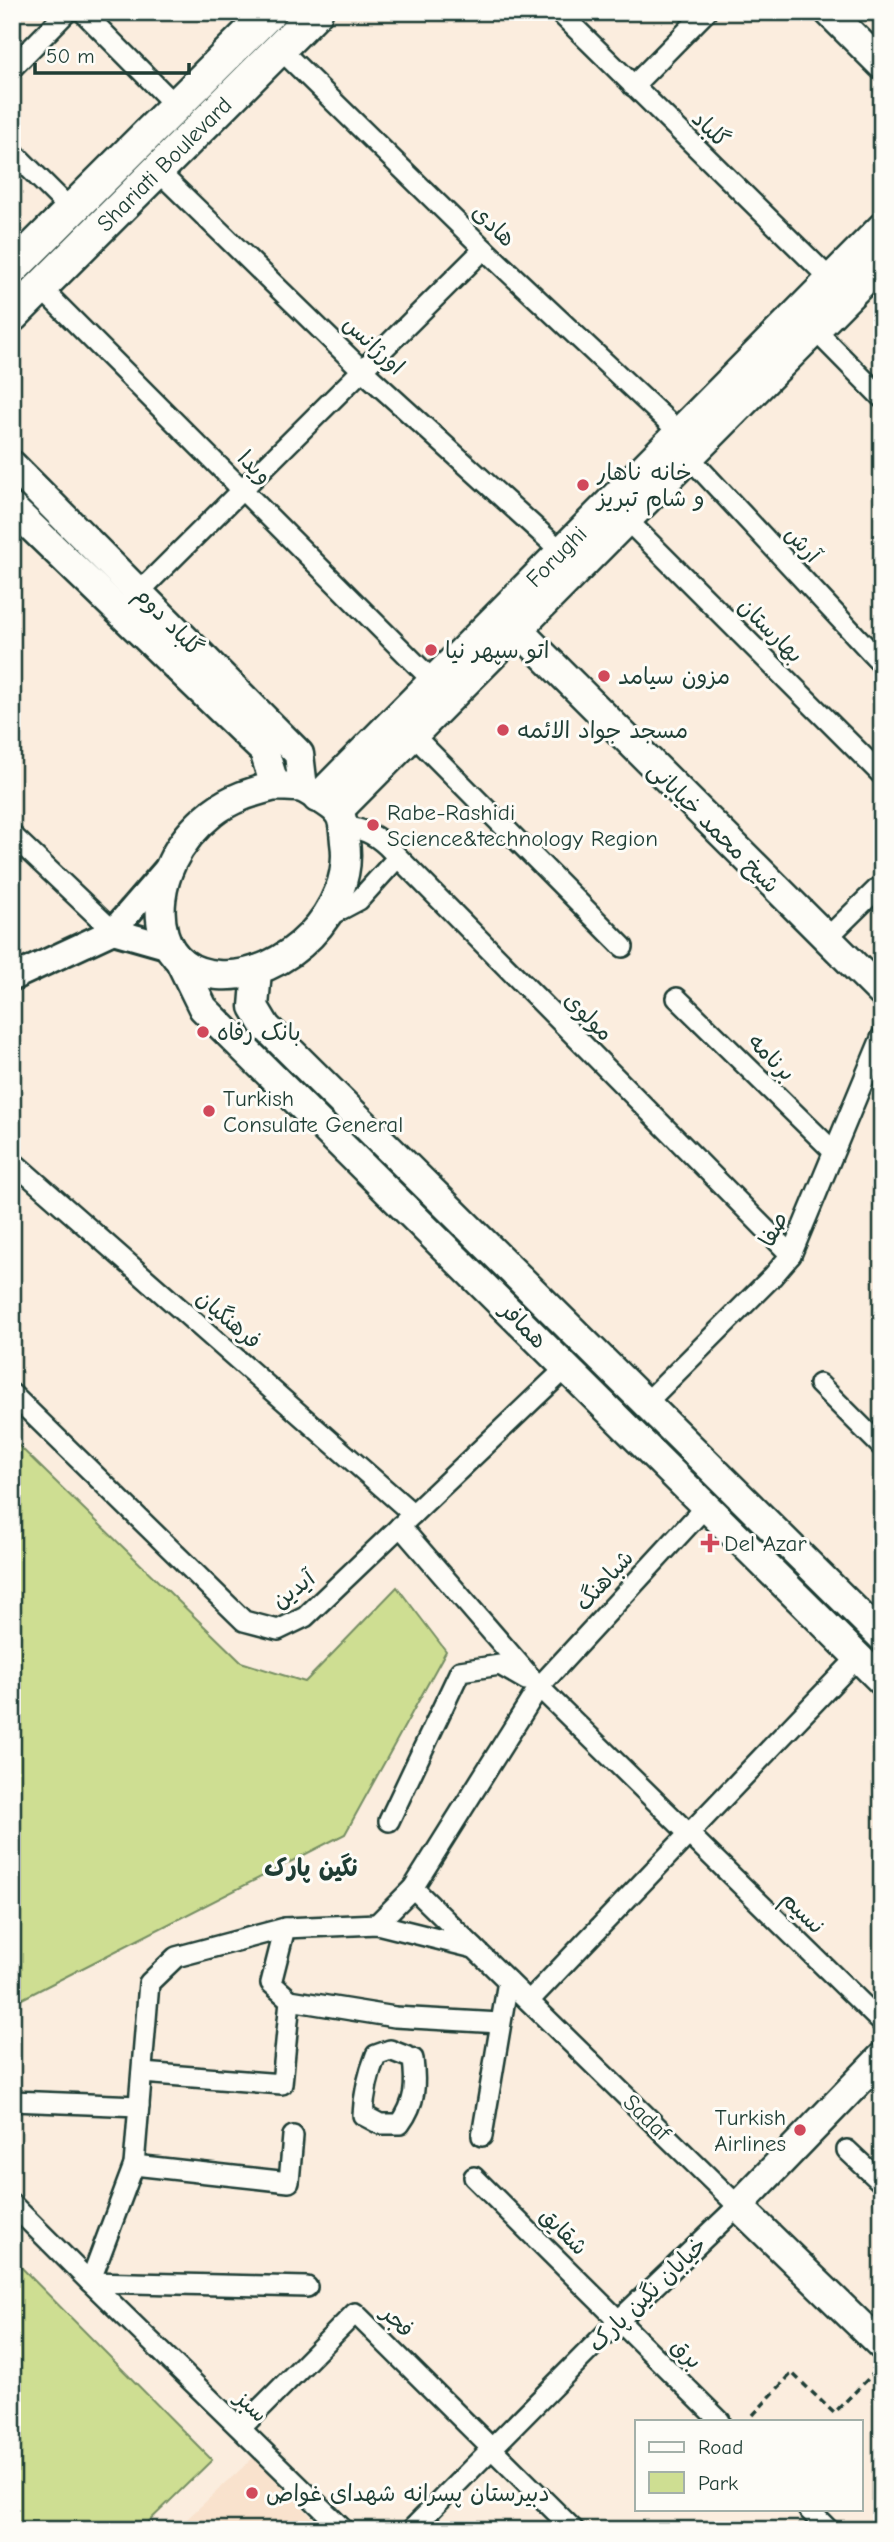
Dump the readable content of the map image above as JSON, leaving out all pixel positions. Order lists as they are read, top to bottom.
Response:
{
  "streets": {
    "main road": [
      "Shariati Boulevard",
      "Forughi",
      "گلباد دوم",
      "شیخ محمد خیابانی",
      "همافر",
      "Sadaf",
      "خیابان نگین پارک"
    ],
    "street": [
      "گلباد",
      "هادی",
      "اورژانس",
      "ویدا",
      "آرش",
      "بهارستان",
      "مولوی",
      "برنامه",
      "صفا",
      "فرهنگیان",
      "شباهنگ",
      "آیدین",
      "نسیم",
      "شقایق",
      "فجر",
      "برق",
      "سبز"
    ]
  },
  "crossings": [
    ["گلباد", "Forughi"],
    ["Shariati Boulevard", "هادی"],
    ["Shariati Boulevard", "اورژانس"],
    ["Shariati Boulevard", "ویدا"],
    ["هادی", "آرش"],
    ["هادی", "Forughi"],
    ["اورژانس", "Forughi"],
    ["ویدا", "Forughi"],
    ["آرش", "Forughi"],
    ["Forughi", "گلباد دوم"],
    ["Forughi", "بهارستان"],
    ["Forughi", "شیخ محمد خیابانی"],
    ["Forughi", "مولوی"],
    ["Forughi", "همافر"],
    ["گلباد دوم", "مولوی"],
    ["گلباد دوم", "همافر"],
    ["مولوی", "صفا"],
    ["مولوی", "همافر"],
    ["برنامه", "صفا"],
    ["صفا", "همافر"],
    ["فرهنگیان", "شباهنگ"],
    ["فرهنگیان", "آیدین"],
    ["فرهنگیان", "نسیم"],
    ["همافر", "شباهنگ"],
    ["همافر", "آیدین"],
    ["شباهنگ", "نسیم"],
    ["شباهنگ", "Sadaf"],
    ["Sadaf", "خیابان نگین پارک"],
    ["شقایق", "خیابان نگین پارک"],
    ["شقایق", "برق"],
    ["خیابان نگین پارک", "فجر"],
    ["خیابان نگین پارک", "برق"],
    ["فجر", "سبز"]
  ],
  "districts": ["نگین پارک"],
  "places": {
    "other": [
      "خانه ناهار و شام تبریز",
      "اتو سپهر نیا",
      "مزون سیامد",
      "مسجد جواد الائمه",
      "Rabe-Rashidi Science&technology Region",
      "بانک رفاه",
      "Turkish Consulate General",
      "Turkish Airlines",
      "دبیرستان پسرانه شهدای غواص"
    ],
    "health": ["Del Azar"]
  },
  "legend": ["Road", "Park"],
  "scale_bar": "50 m"
}
